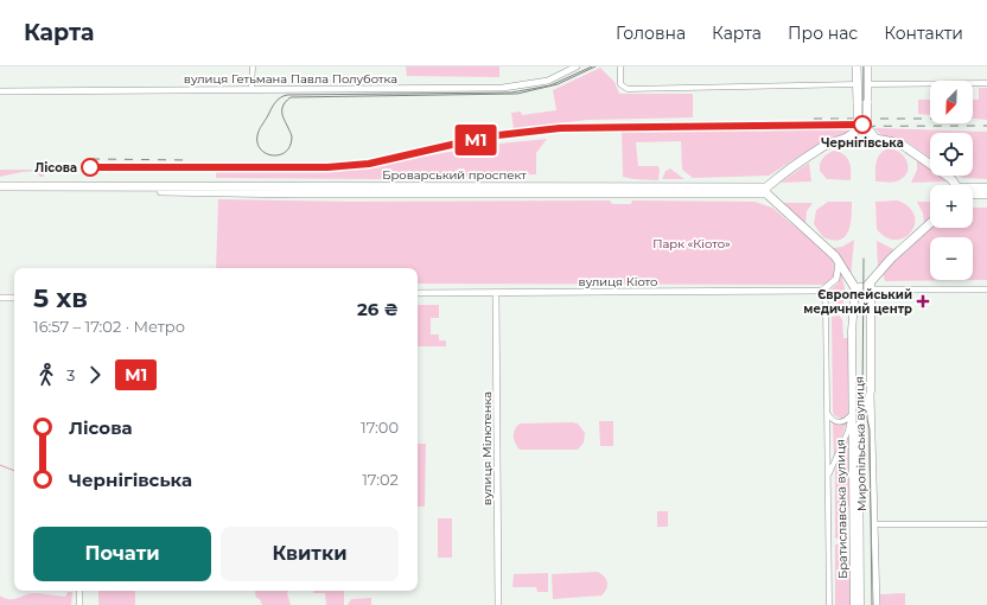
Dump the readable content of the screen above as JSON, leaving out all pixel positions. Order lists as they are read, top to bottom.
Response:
{
  "streets": {
    "highway": ["Броварський проспект"],
    "main road": ["Миропільська вулиця", "Братиславська вулиця"],
    "street": ["вулиця Гетьмана Павла Полуботка", "вулиця Кіото", "вулиця Мілютенка"]
  },
  "crossings": [
    ["вулиця Кіото", "вулиця Мілютенка"],
    ["вулиця Кіото", "Братиславська вулиця"],
    ["Миропільська вулиця", "Братиславська вулиця"]
  ],
  "parks": ["Парк «Кіото»"],
  "places": {
    "other": ["Чернігівська", "Лісова"],
    "health": ["Європейський медичний центр"]
  },
  "lines": ["metro line M1"],
  "north": "bottom left",
  "page": {
    "header": "Карта",
    "nav": [
      "Головна",
      "Карта",
      "Про нас",
      "Контакти"
    ],
    "on_map": "M1",
    "map_buttons": ["+", "−"],
    "heading": ["5 хв", "16:57 – 17:02 · Метро", "26 ₴"],
    "legs": ["3", "M1"],
    "list": [
      {
        "name": "Лісова",
        "value": "17:00"
      },
      {
        "name": "Чернігівська",
        "value": "17:02"
      }
    ],
    "buttons": ["Почати", "Квитки"]
  }
}
